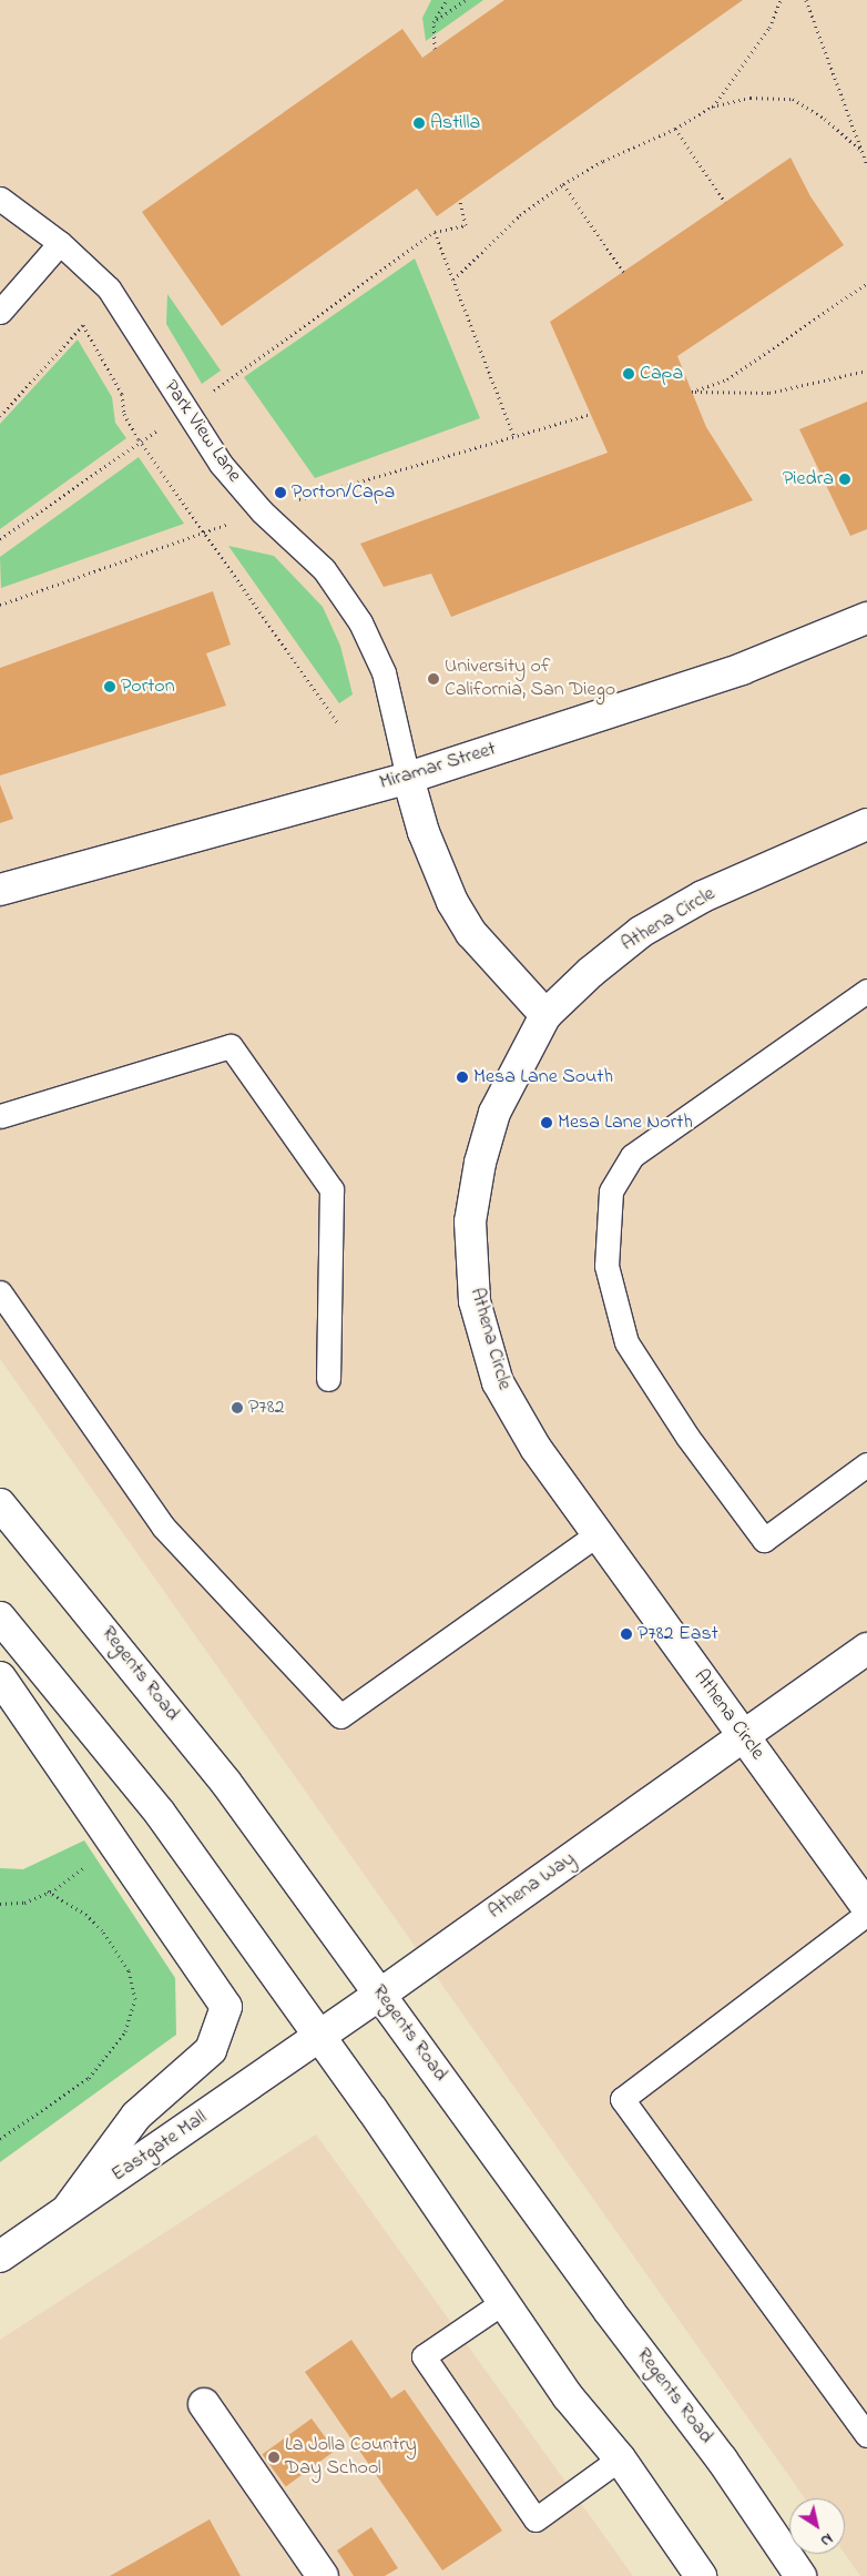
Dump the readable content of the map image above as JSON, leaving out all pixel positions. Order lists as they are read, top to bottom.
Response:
{
  "streets": {
    "main road": [
      "Miramar Street",
      "Athena Circle",
      "Regents Road",
      "Athena Way",
      "Eastgate Mall"
    ],
    "lane": ["Park View Lane"]
  },
  "crossings": [
    ["Park View Lane", "Miramar Street"],
    ["Athena Circle", "Athena Way"],
    ["Regents Road", "Athena Way"],
    ["Athena Way", "Eastgate Mall"]
  ],
  "places": [
    "Astilla",
    "Capa",
    "Piedra",
    "Porton/Capa",
    "University of California, San Diego",
    "Porton",
    "Mesa Lane South",
    "Mesa Lane North",
    "P782",
    "P782 East",
    "La Jolla Country Day School"
  ],
  "north": "bottom right"
}
